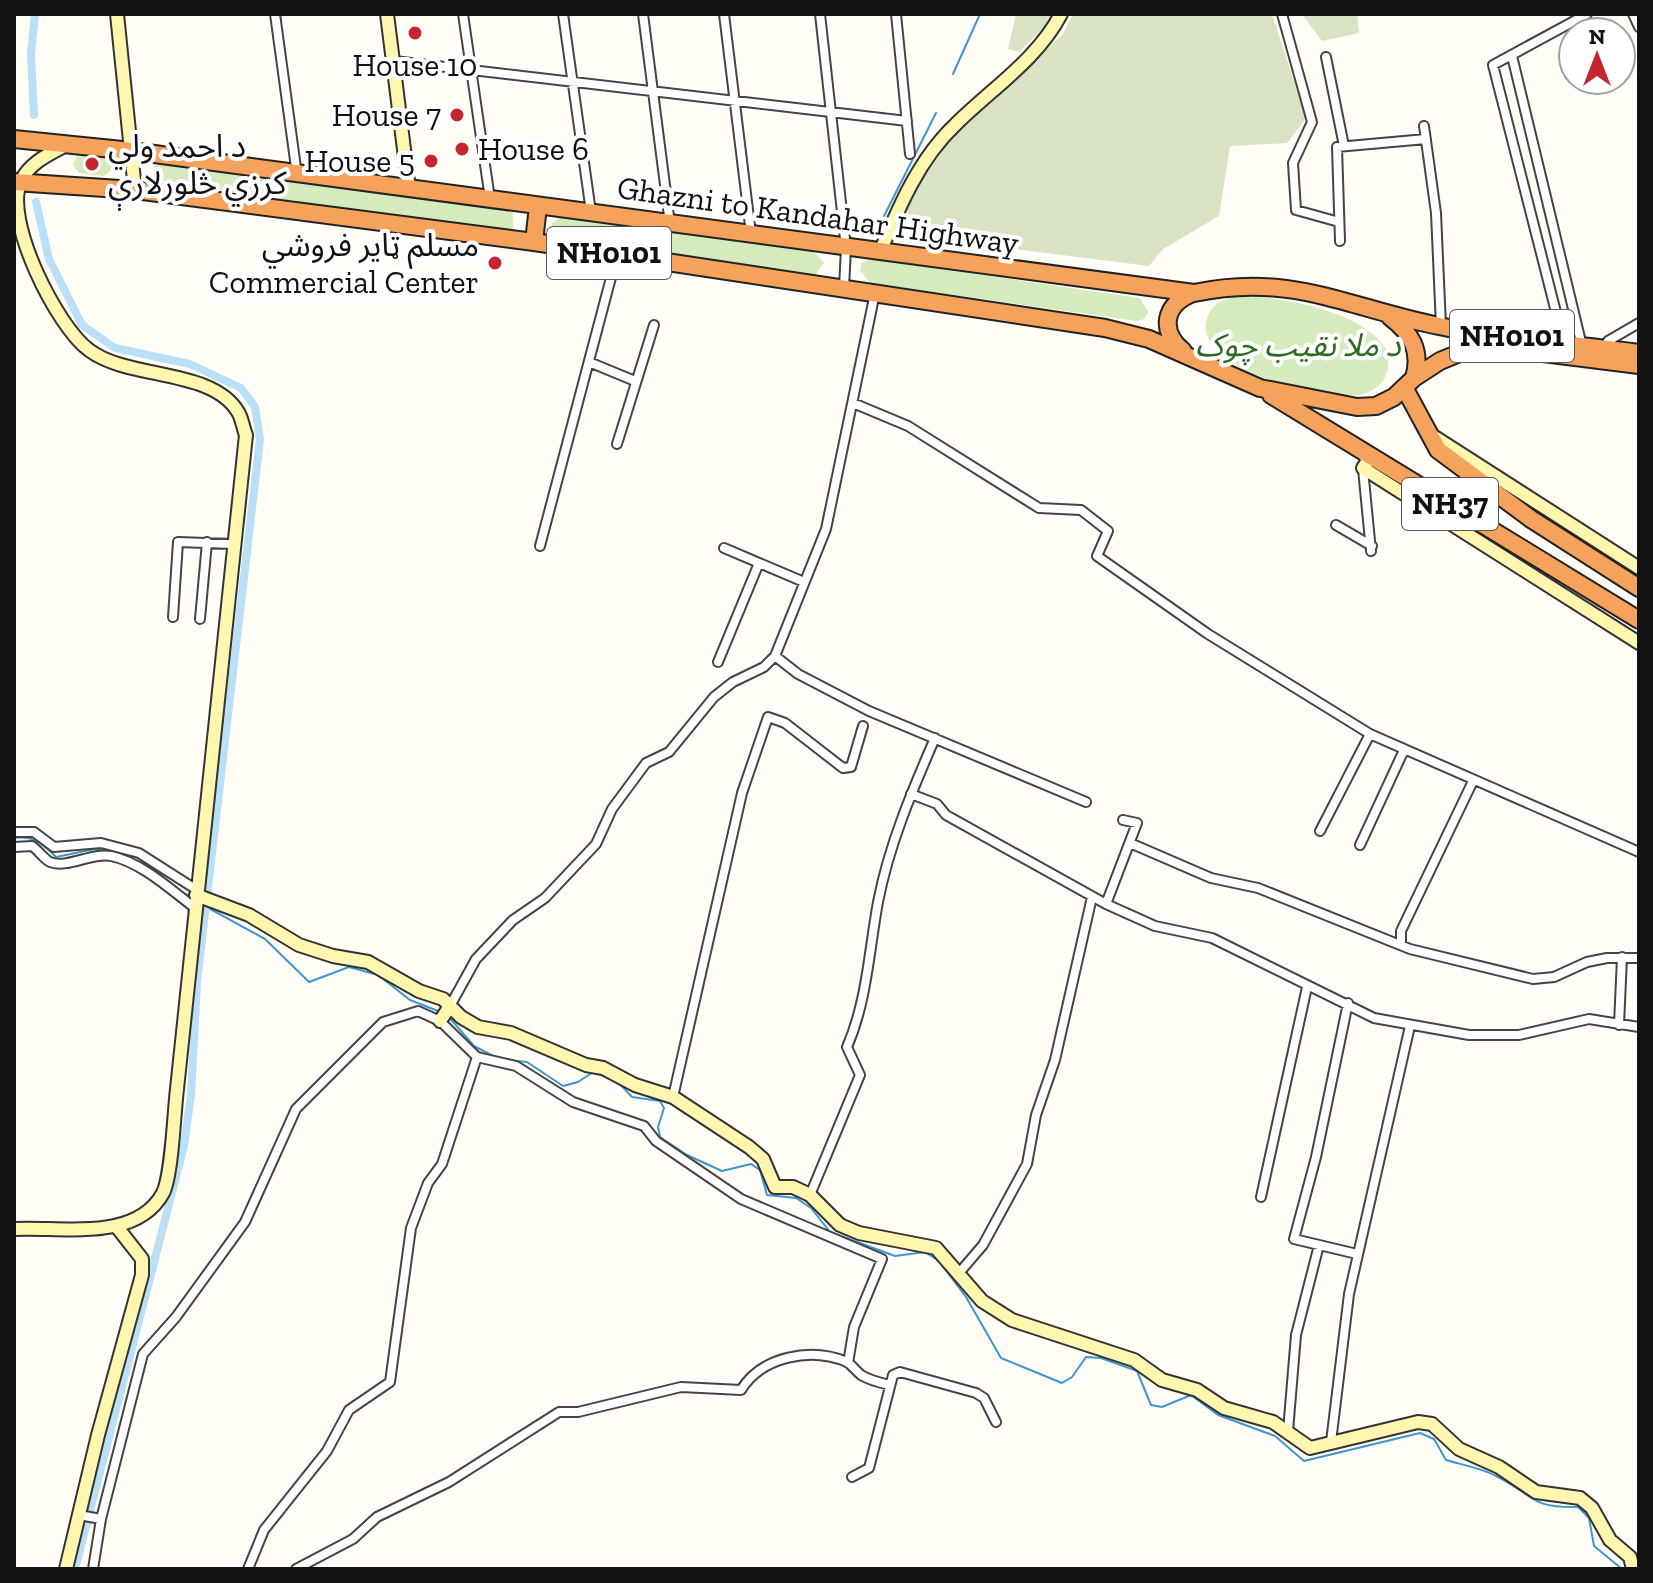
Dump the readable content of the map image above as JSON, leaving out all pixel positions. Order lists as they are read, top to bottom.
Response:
{
  "streets": {
    "highway": ["Ghazni to Kandahar Highway", "NH0101", "NH37"]
  },
  "crossings": [
    ["Ghazni to Kandahar Highway", "NH0101"],
    ["Ghazni to Kandahar Highway", "NH37"],
    ["NH0101", "NH37"]
  ],
  "parks": ["د ملا نقيب چوک"],
  "places": [
    "House 10",
    "House 7",
    "House 6",
    "House 5",
    "د احمد ولي کرزي څلورلارې",
    "مسلم ټایر فروشي Commercial Center"
  ],
  "north": "top"
}
